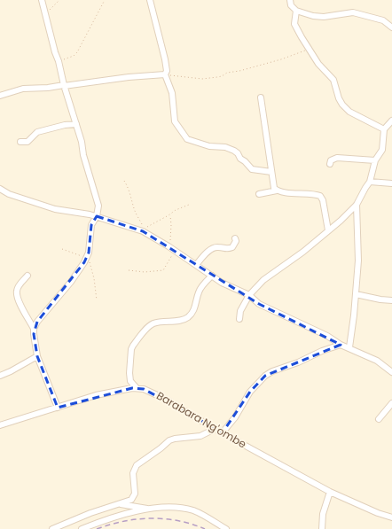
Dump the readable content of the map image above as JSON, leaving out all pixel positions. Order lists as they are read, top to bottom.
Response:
{
  "streets": {
    "street": ["Barabara Ng'ombe"]
  }
}
